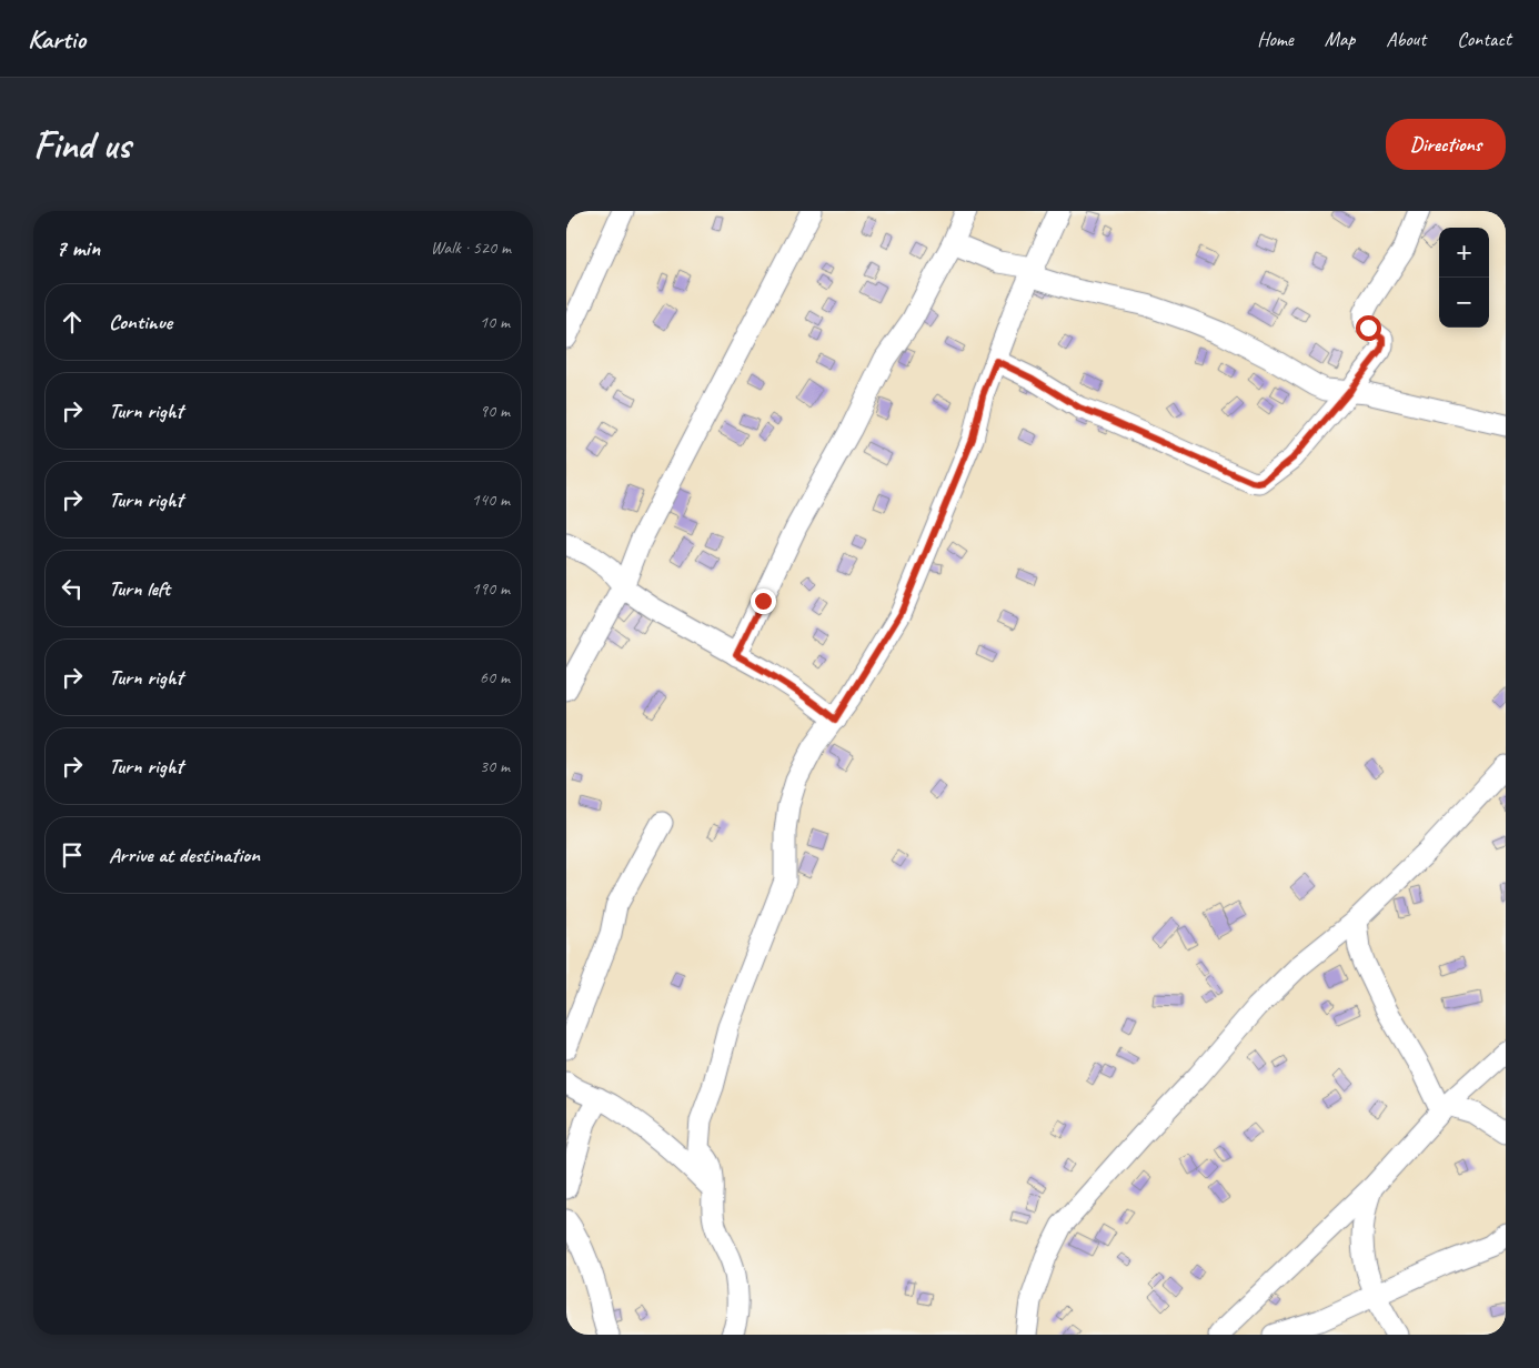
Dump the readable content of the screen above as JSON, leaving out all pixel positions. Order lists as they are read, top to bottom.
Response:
{
  "page": {
    "header": "Kartio",
    "nav": [
      "Home",
      "Map",
      "About",
      "Contact"
    ],
    "buttons": "Directions",
    "title": "Find us",
    "heading": ["7 min", "Walk · 520 m"],
    "map_buttons": ["+", "−"],
    "list": [
      ["Continue", "10 m"],
      ["Turn right", "90 m"],
      ["Turn right", "140 m"],
      ["Turn left", "190 m"],
      ["Turn right", "60 m"],
      ["Turn right", "30 m"],
      "Arrive at destination"
    ]
  }
}
